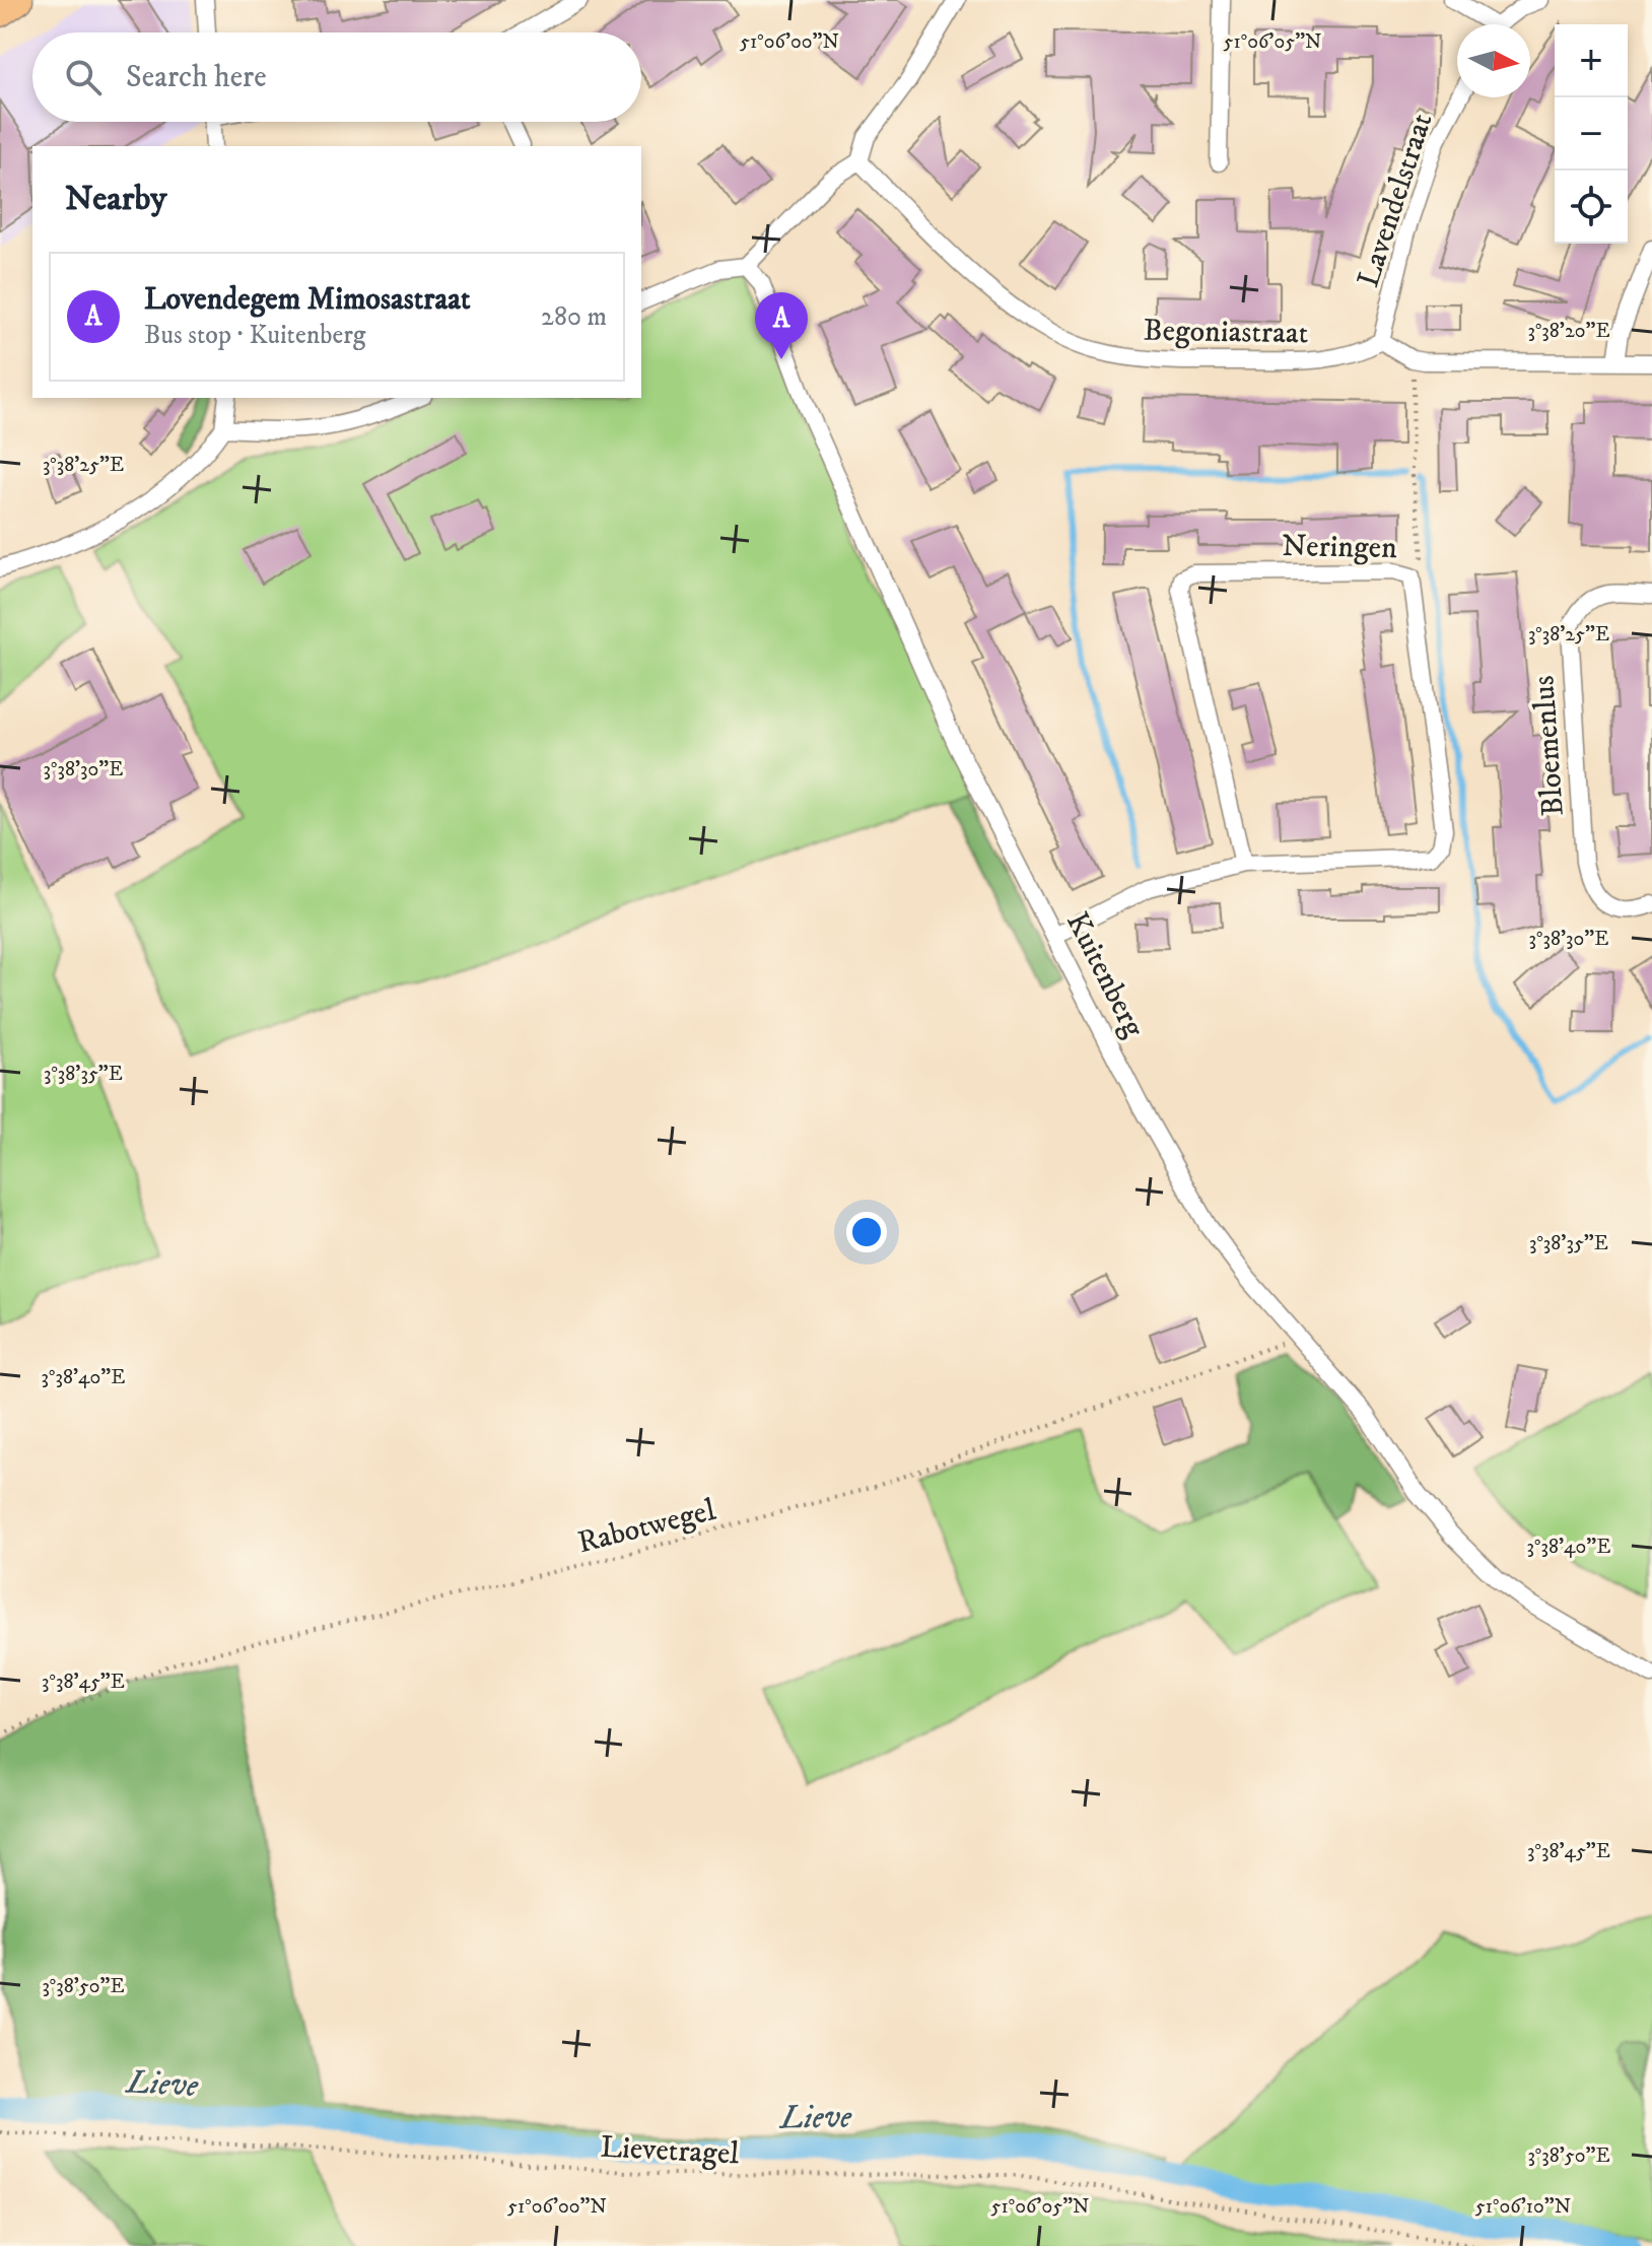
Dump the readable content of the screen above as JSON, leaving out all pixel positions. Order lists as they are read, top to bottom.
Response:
{
  "streets": {
    "street": [
      "Lavendelstraat",
      "Begoniastraat",
      "Neringen",
      "Bloemenlus",
      "Kuitenberg"
    ],
    "path": ["Rabotwegel", "Lievetragel"]
  },
  "crossings": [
    ["Lavendelstraat", "Begoniastraat"],
    ["Neringen", "Kuitenberg"],
    ["Kuitenberg", "Rabotwegel"]
  ],
  "water": ["Lieve"],
  "north": "right",
  "page": {
    "map_buttons": ["+", "−"],
    "search": "Search here",
    "heading": "Nearby",
    "list": [
      {
        "mark": "A",
        "name": "Lovendegem Mimosastraat",
        "note": "Bus stop · Kuitenberg",
        "value": "280 m"
      }
    ],
    "pins": "A"
  },
  "coordinates": [
    "51°06'00\"N",
    "51°06'05\"N",
    "3°38'20\"E",
    "3°38'25\"E",
    "3°38'30\"E",
    "3°38'35\"E",
    "3°38'40\"E",
    "3°38'45\"E",
    "3°38'50\"E",
    "51°06'10\"N"
  ]
}
